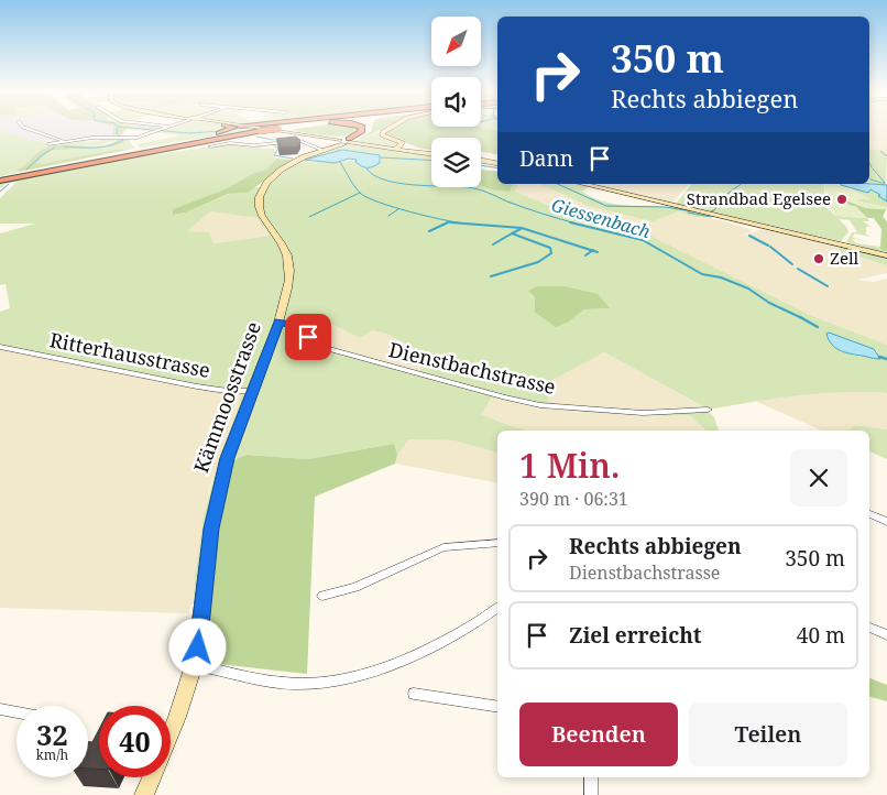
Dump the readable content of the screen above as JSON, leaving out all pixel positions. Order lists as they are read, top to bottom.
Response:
{
  "streets": {
    "street": ["Ritterhausstrasse", "Dienstbachstrasse", "Kämmoosstrasse"]
  },
  "crossings": [
    ["Ritterhausstrasse", "Kämmoosstrasse"],
    ["Dienstbachstrasse", "Kämmoosstrasse"]
  ],
  "water": ["Giessenbach"],
  "places": ["Strandbad Egelsee", "Zell"],
  "north": "bottom left",
  "page": {
    "turn": ["350 m", "Rechts abbiegen"],
    "then": "Dann",
    "heading": ["1 Min.", "390 m · 06:31"],
    "list": [
      {
        "name": "Rechts abbiegen",
        "note": "Dienstbachstrasse",
        "value": "350 m"
      },
      {
        "name": "Ziel erreicht",
        "value": "40 m"
      }
    ],
    "buttons": ["Beenden", "Teilen"],
    "speed": "32 km/h",
    "limit": "40"
  }
}
